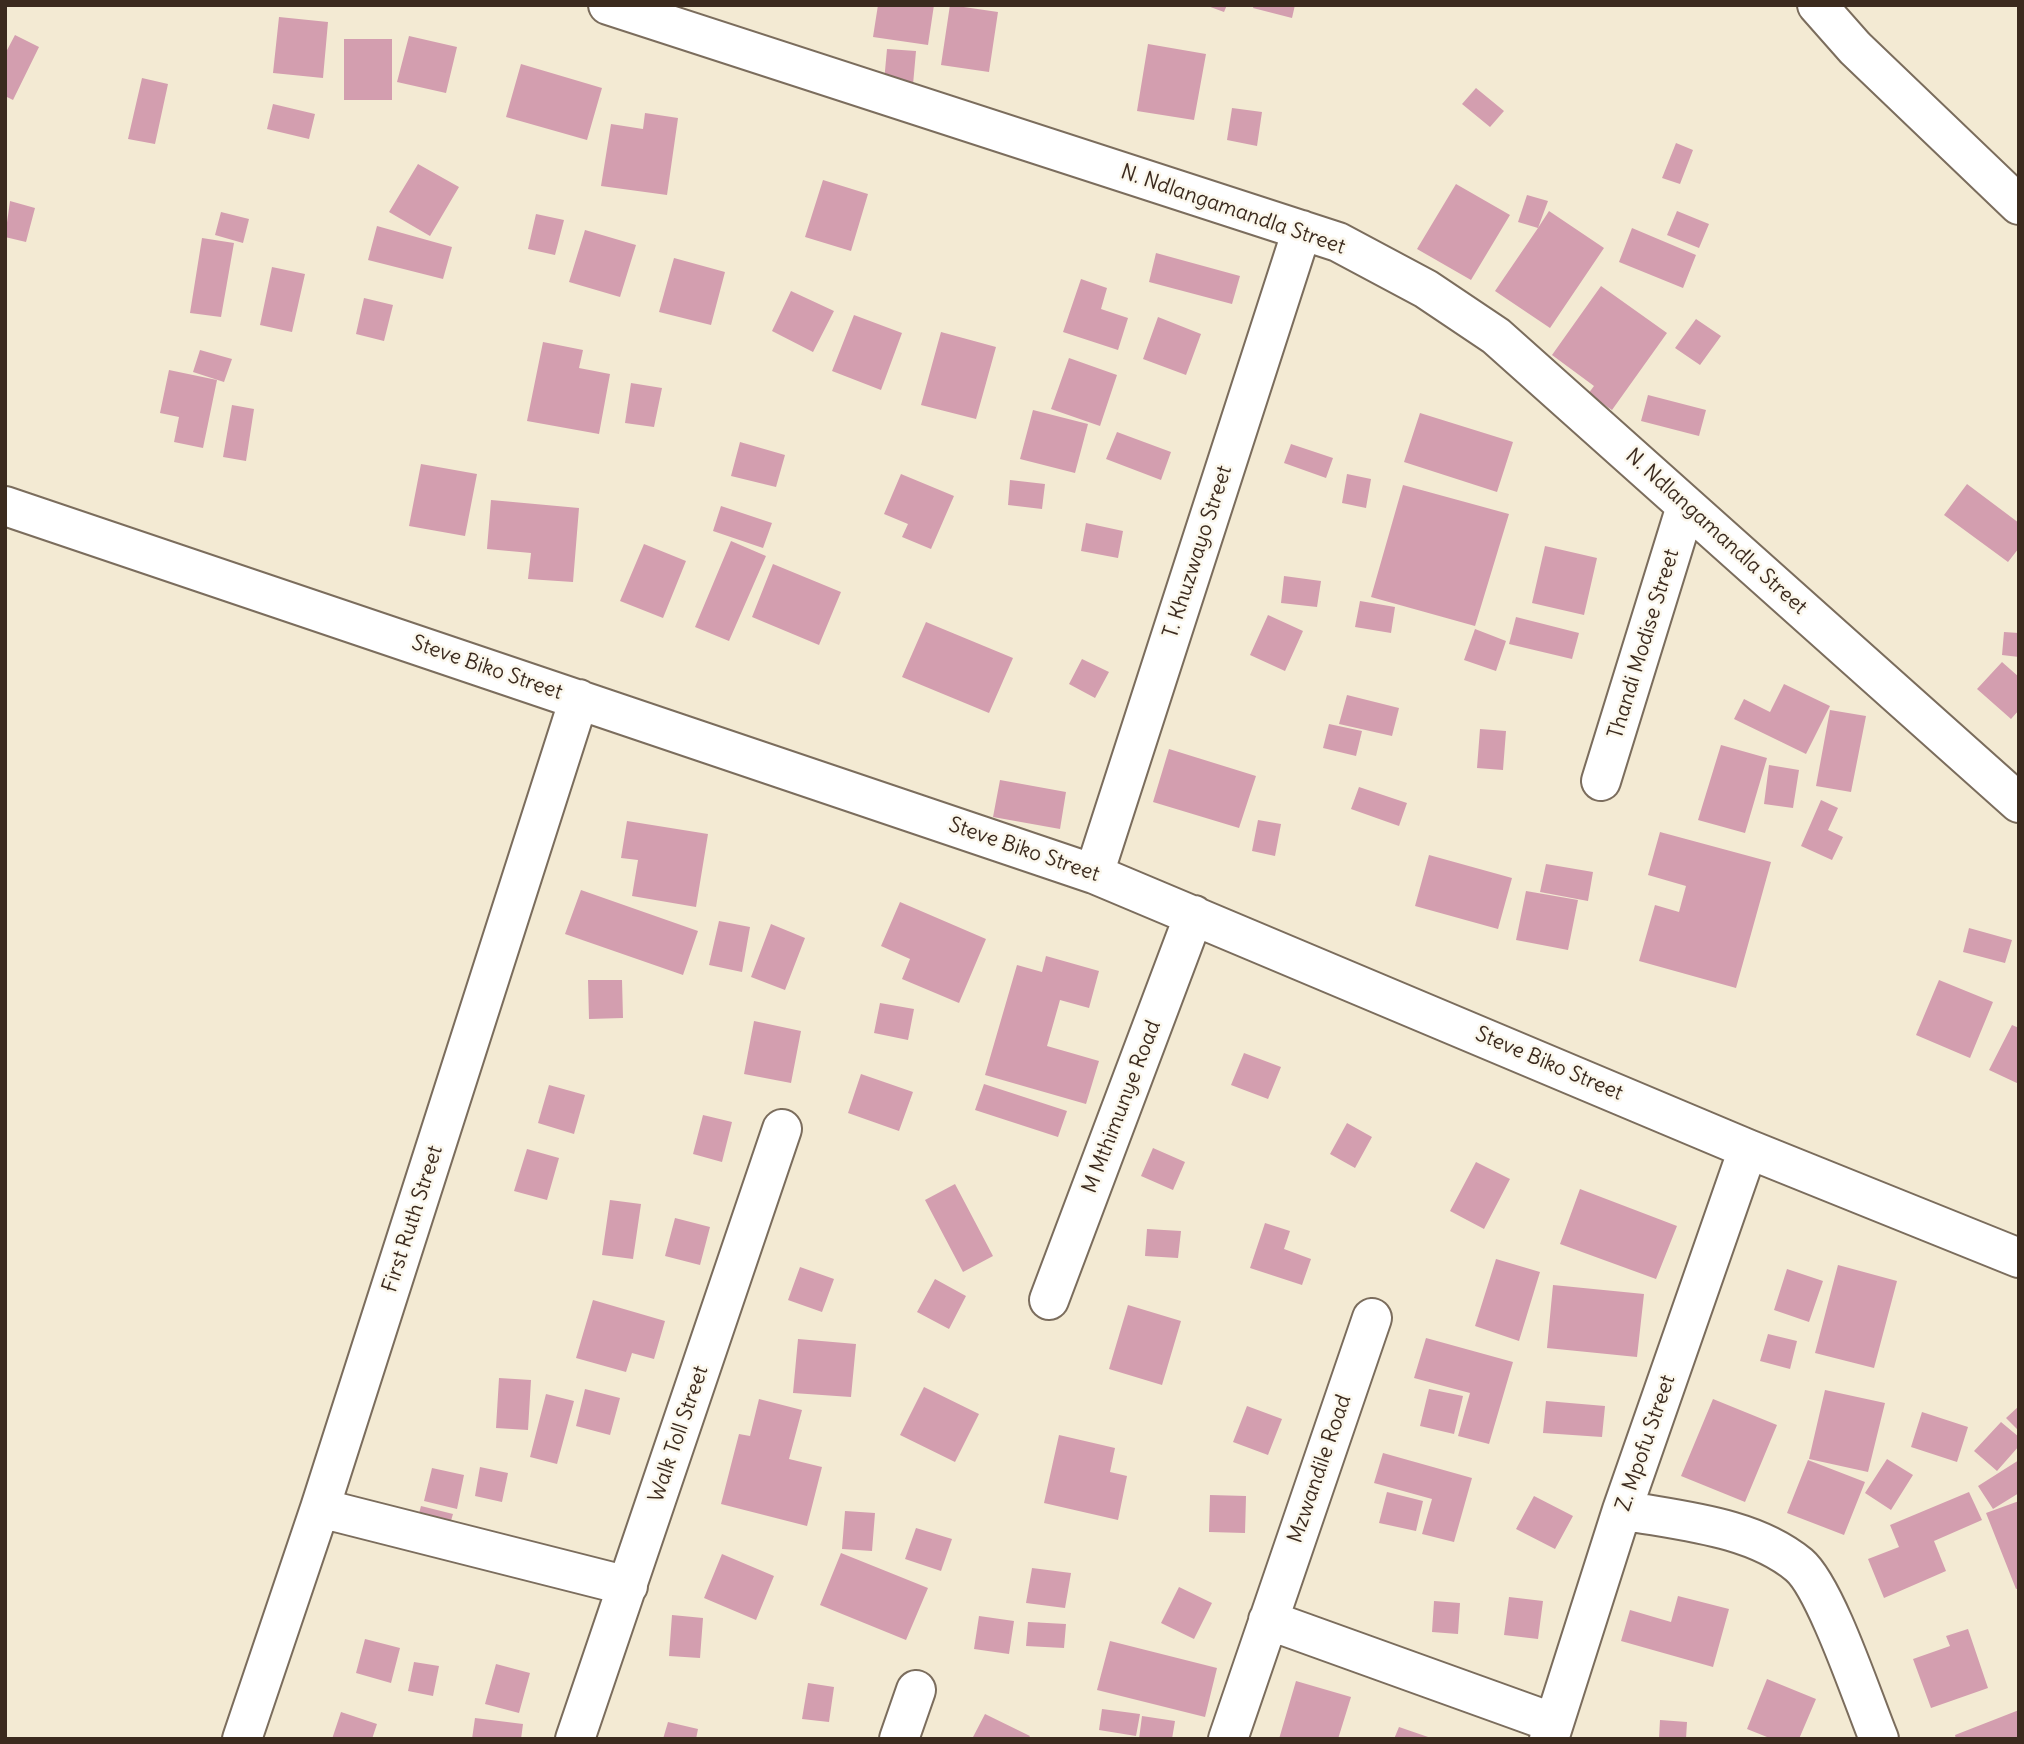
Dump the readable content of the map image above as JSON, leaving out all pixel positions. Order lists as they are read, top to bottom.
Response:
{
  "streets": {
    "main road": [
      "N. Ndlangamandla Street",
      "T. Khuzwayo Street",
      "Thandi Modise Street",
      "Steve Biko Street",
      "M Mthimunye Road",
      "First Ruth Street",
      "Walk Toll Street",
      "Z. Mpofu Street",
      "Mzwandile Road"
    ]
  },
  "crossings": [
    ["N. Ndlangamandla Street", "T. Khuzwayo Street"],
    ["N. Ndlangamandla Street", "Thandi Modise Street"],
    ["T. Khuzwayo Street", "Steve Biko Street"],
    ["Steve Biko Street", "M Mthimunye Road"],
    ["Steve Biko Street", "First Ruth Street"],
    ["Steve Biko Street", "Z. Mpofu Street"]
  ]
}
